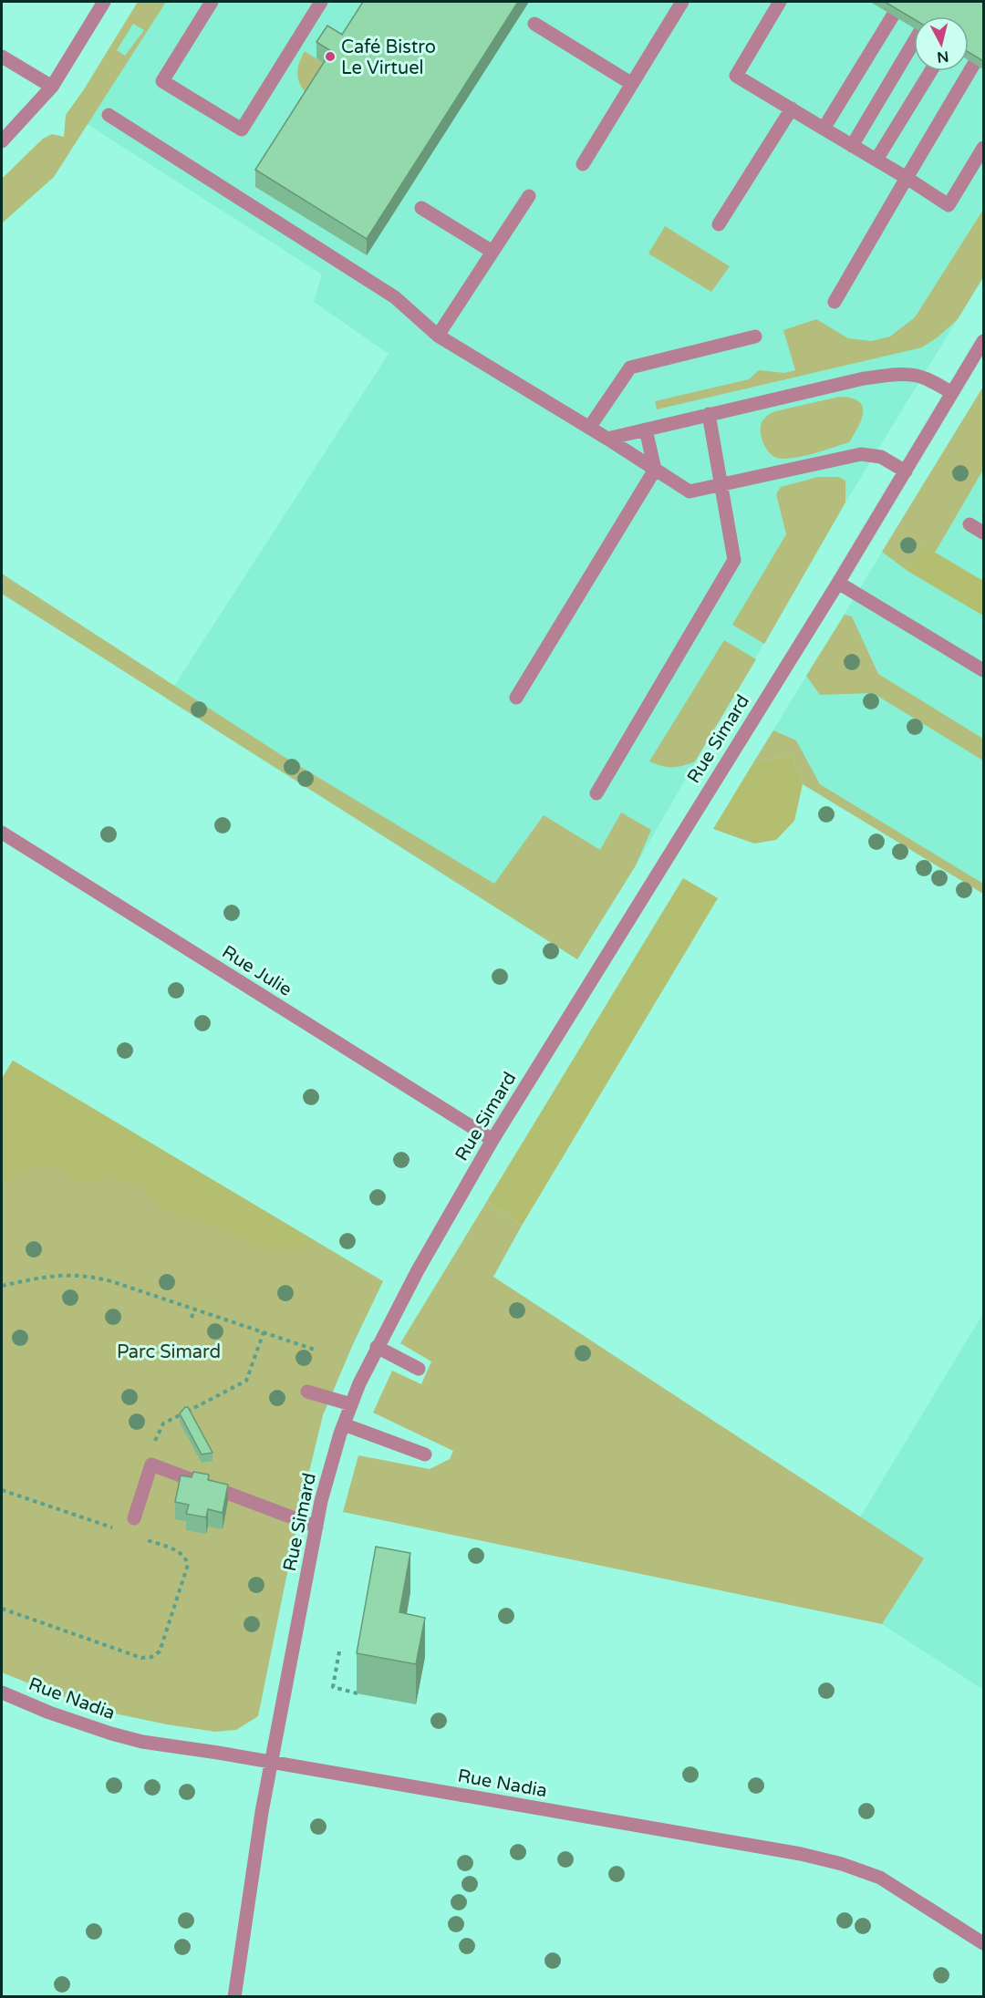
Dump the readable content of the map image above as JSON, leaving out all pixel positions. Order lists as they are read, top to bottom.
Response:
{
  "streets": {
    "street": ["Rue Simard", "Rue Julie", "Rue Nadia"]
  },
  "crossings": [
    ["Rue Simard", "Rue Julie"],
    ["Rue Simard", "Rue Nadia"]
  ],
  "parks": ["Parc Simard"],
  "places": ["Café Bistro Le Virtuel"],
  "north": "bottom"
}
